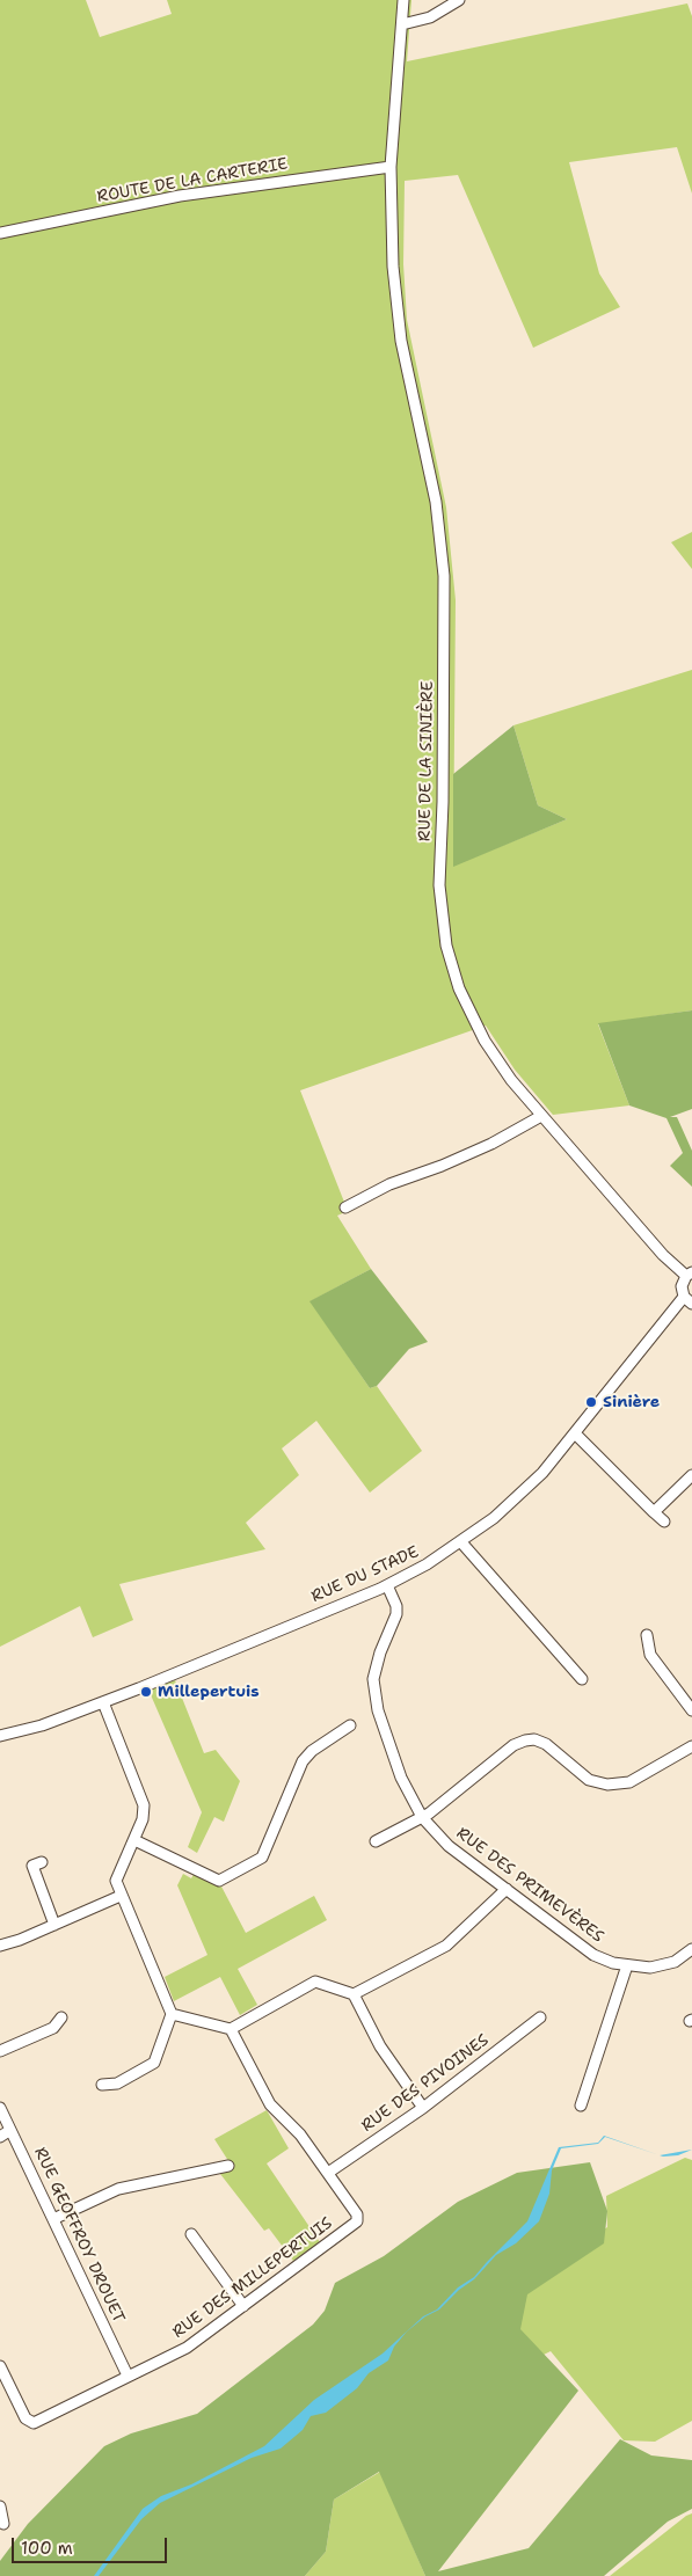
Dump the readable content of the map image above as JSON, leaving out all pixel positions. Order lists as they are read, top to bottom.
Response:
{
  "streets": {
    "street": [
      "ROUTE DE LA CARTERIE",
      "RUE DE LA SINIÈRE",
      "RUE DU STADE",
      "RUE DES PRIMEVÈRES",
      "RUE DES PIVOINES",
      "RUE GEOFFROY DROUET",
      "RUE DES MILLEPERTUIS"
    ]
  },
  "crossings": [
    ["ROUTE DE LA CARTERIE", "RUE DE LA SINIÈRE"],
    ["RUE DU STADE", "RUE DES PRIMEVÈRES"],
    ["RUE DES PIVOINES", "RUE DES MILLEPERTUIS"],
    ["RUE GEOFFROY DROUET", "RUE DES MILLEPERTUIS"]
  ],
  "places": ["Sinière", "Millepertuis"],
  "scale_bar": "100 m"
}
